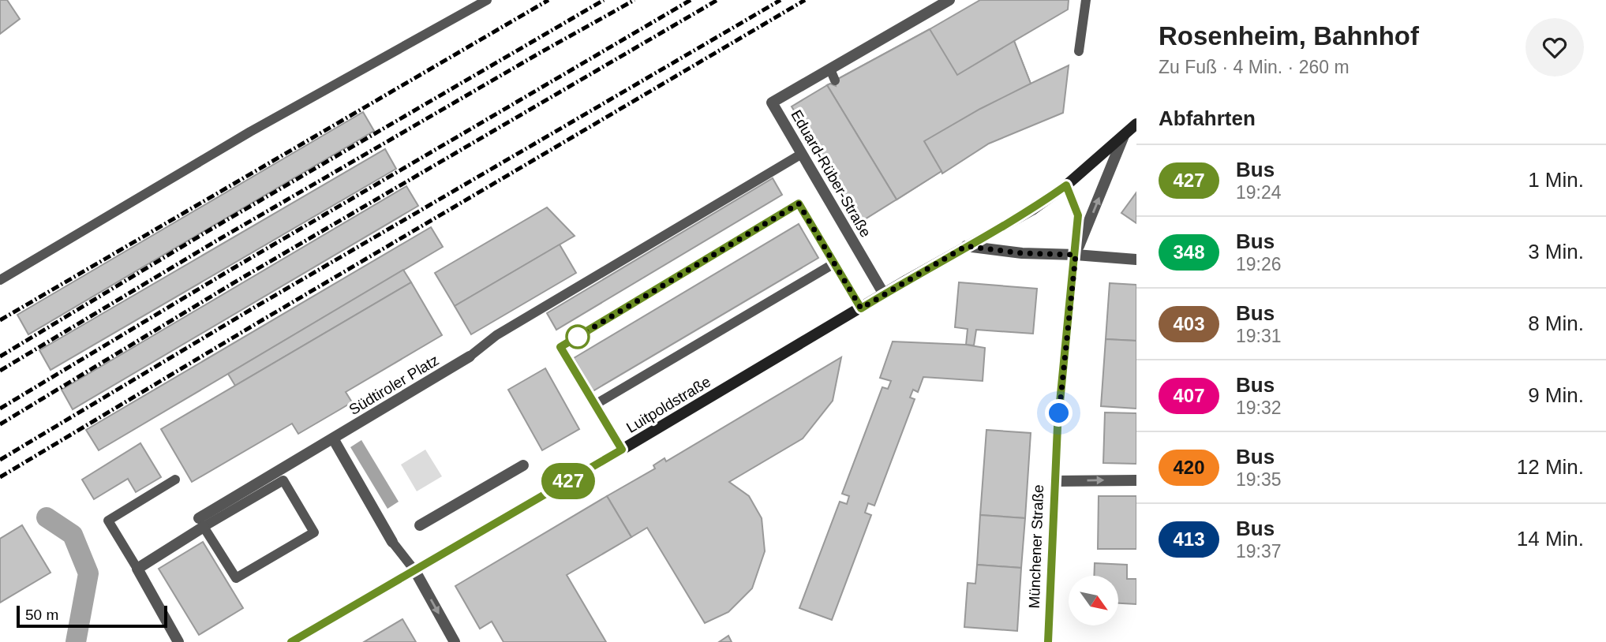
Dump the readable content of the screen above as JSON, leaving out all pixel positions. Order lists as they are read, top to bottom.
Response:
{
  "streets": {
    "main road": ["Luitpoldstraße", "Münchener Straße"],
    "street": ["Eduard-Rüber-Straße", "Südtiroler Platz"]
  },
  "crossings": [
    ["Eduard-Rüber-Straße", "Luitpoldstraße"],
    ["Luitpoldstraße", "Münchener Straße"]
  ],
  "lines": ["bus line 427"],
  "scale_bar": "50 m",
  "north": "bottom right",
  "page": {
    "on_map": "427",
    "heading": [
      ["Rosenheim, Bahnhof", "Zu Fuß · 4 Min. · 260 m"],
      "Abfahrten"
    ],
    "list": [
      {
        "mark": "427",
        "name": "Bus",
        "note": "19:24",
        "value": "1 Min."
      },
      {
        "mark": "348",
        "name": "Bus",
        "note": "19:26",
        "value": "3 Min."
      },
      {
        "mark": "403",
        "name": "Bus",
        "note": "19:31",
        "value": "8 Min."
      },
      {
        "mark": "407",
        "name": "Bus",
        "note": "19:32",
        "value": "9 Min."
      },
      {
        "mark": "420",
        "name": "Bus",
        "note": "19:35",
        "value": "12 Min."
      },
      {
        "mark": "413",
        "name": "Bus",
        "note": "19:37",
        "value": "14 Min."
      }
    ],
    "scale": "50 m"
  }
}
